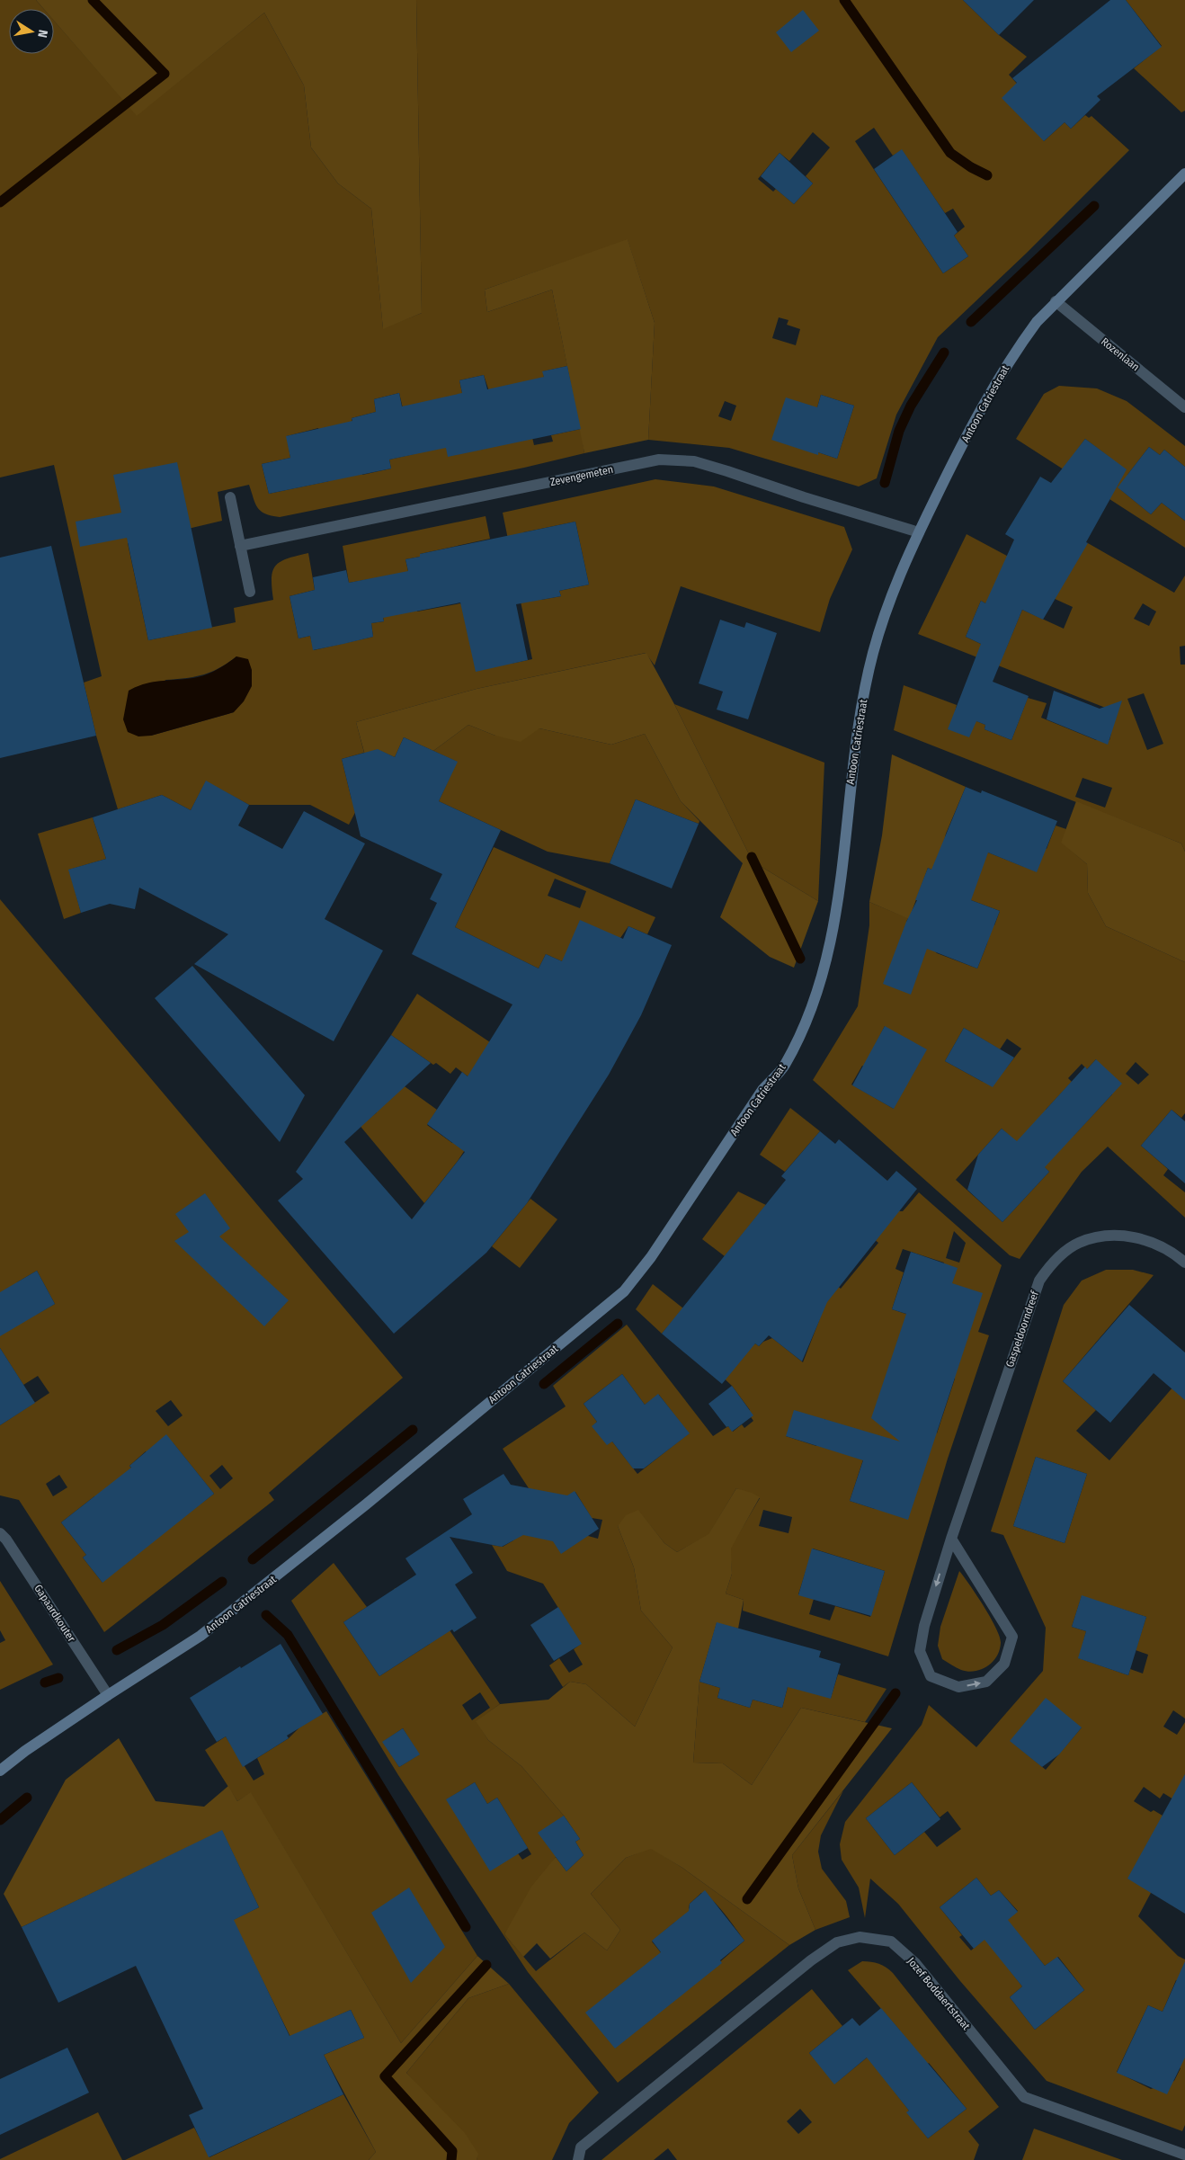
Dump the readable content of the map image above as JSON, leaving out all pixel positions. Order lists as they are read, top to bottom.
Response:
{
  "streets": {
    "main road": ["Antoon Catriestraat"],
    "street": [
      "Rozenlaan",
      "Zevengemeten",
      "Gaspeldoorndreef",
      "Gapaardkouter",
      "Jozef Boddaertstraat"
    ]
  },
  "crossings": [
    ["Rozenlaan", "Antoon Catriestraat"],
    ["Antoon Catriestraat", "Zevengemeten"],
    ["Antoon Catriestraat", "Gapaardkouter"]
  ],
  "north": "right"
}
